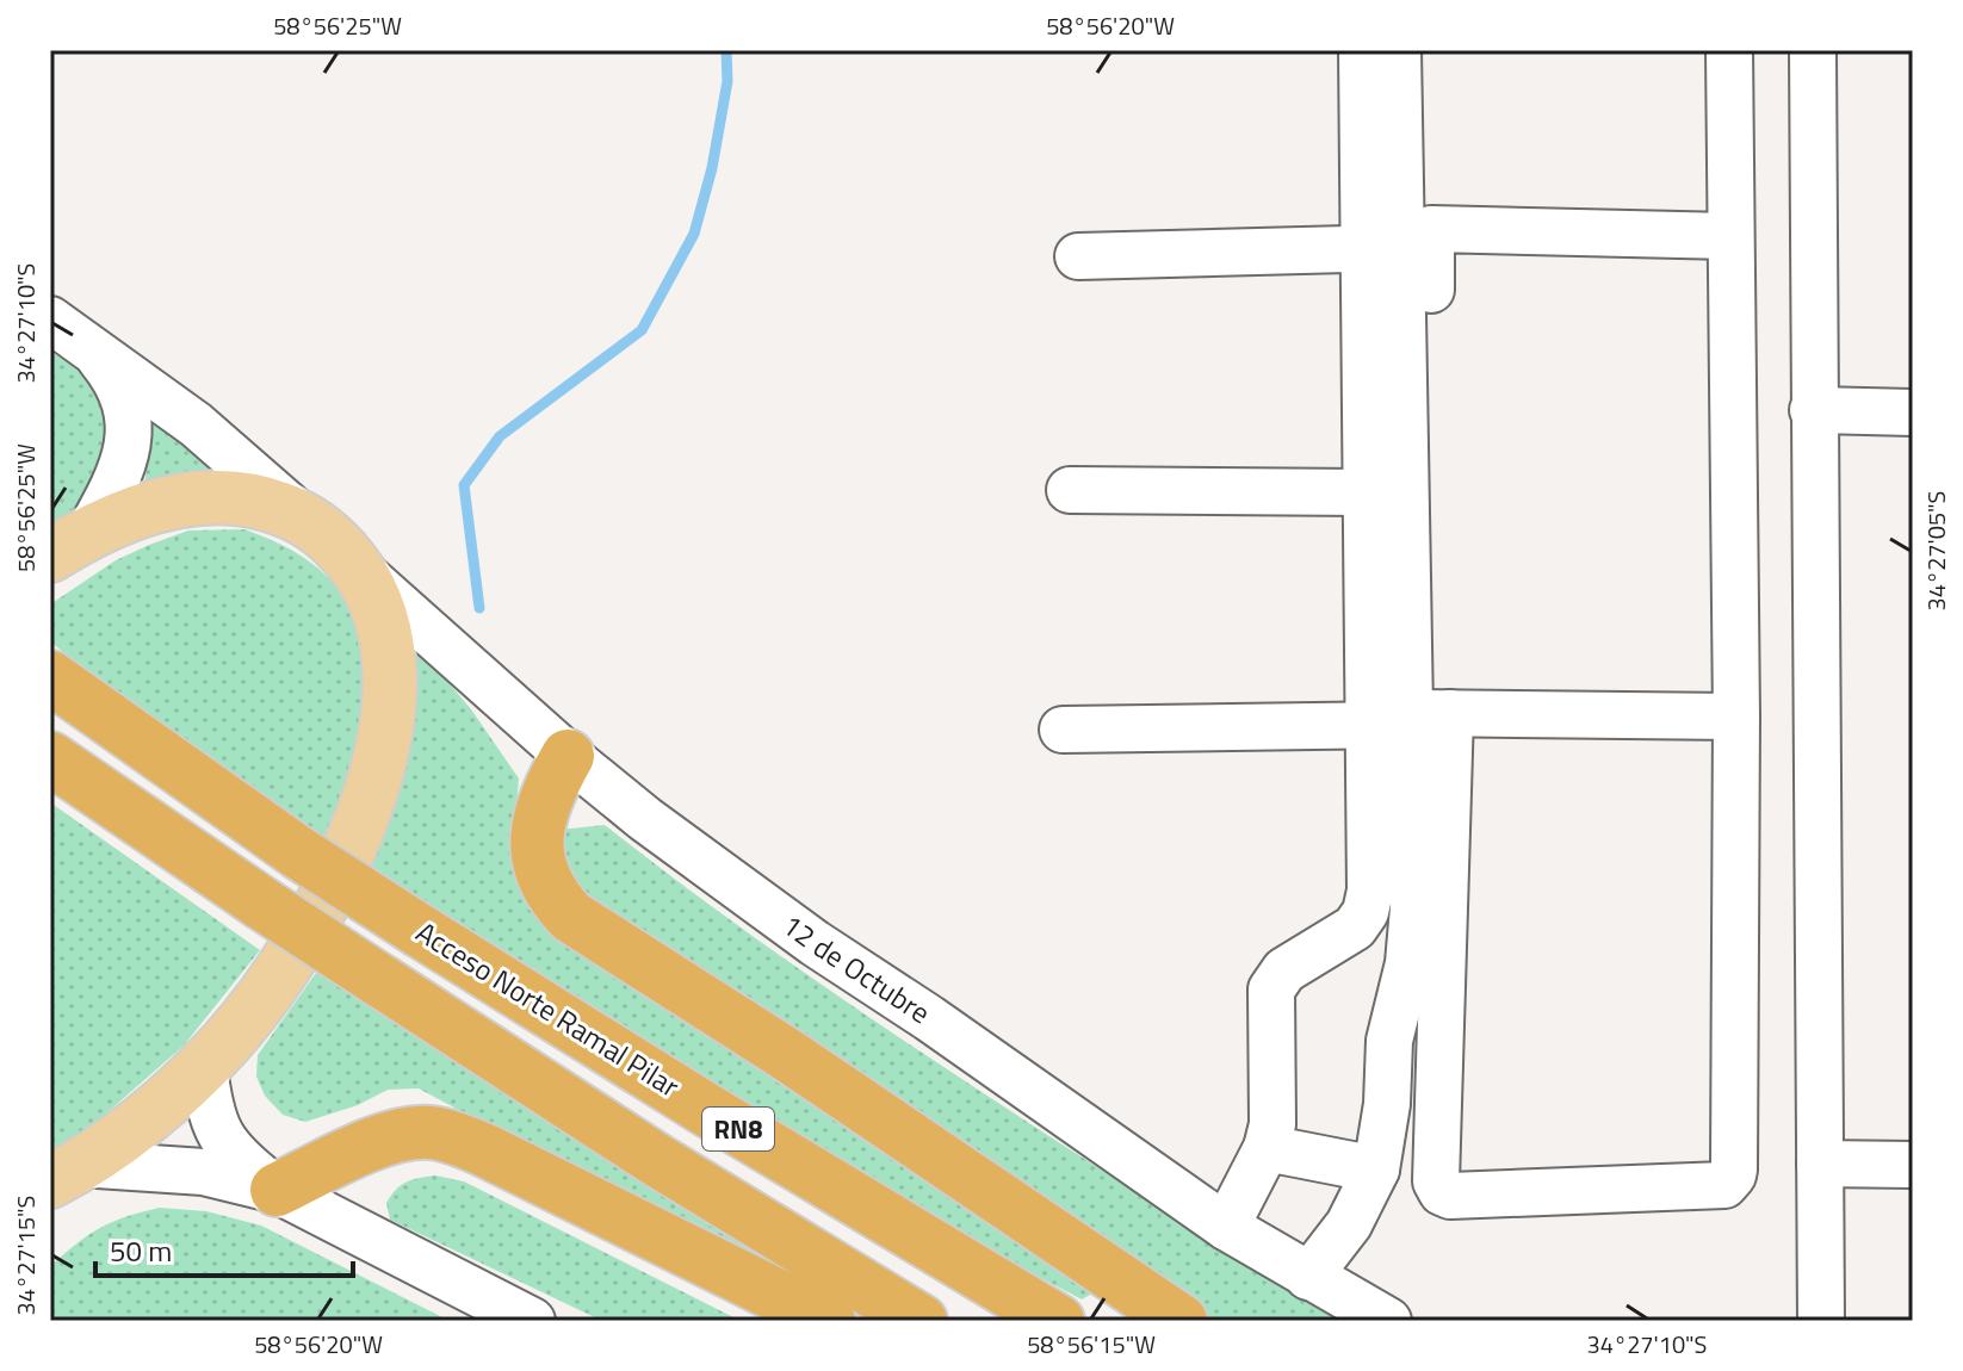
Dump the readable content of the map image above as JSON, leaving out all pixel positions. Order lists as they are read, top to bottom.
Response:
{
  "streets": {
    "highway": ["Acceso Norte Ramal Pilar", "RN8"],
    "street": ["12 de Octubre"]
  },
  "scale_bar": "50 m",
  "coordinates": [
    "58°56'25\"W",
    "58°56'20\"W",
    "34°27'10\"S",
    "34°27'05\"S",
    "34°27'15\"S",
    "58°56'15\"W"
  ]
}
